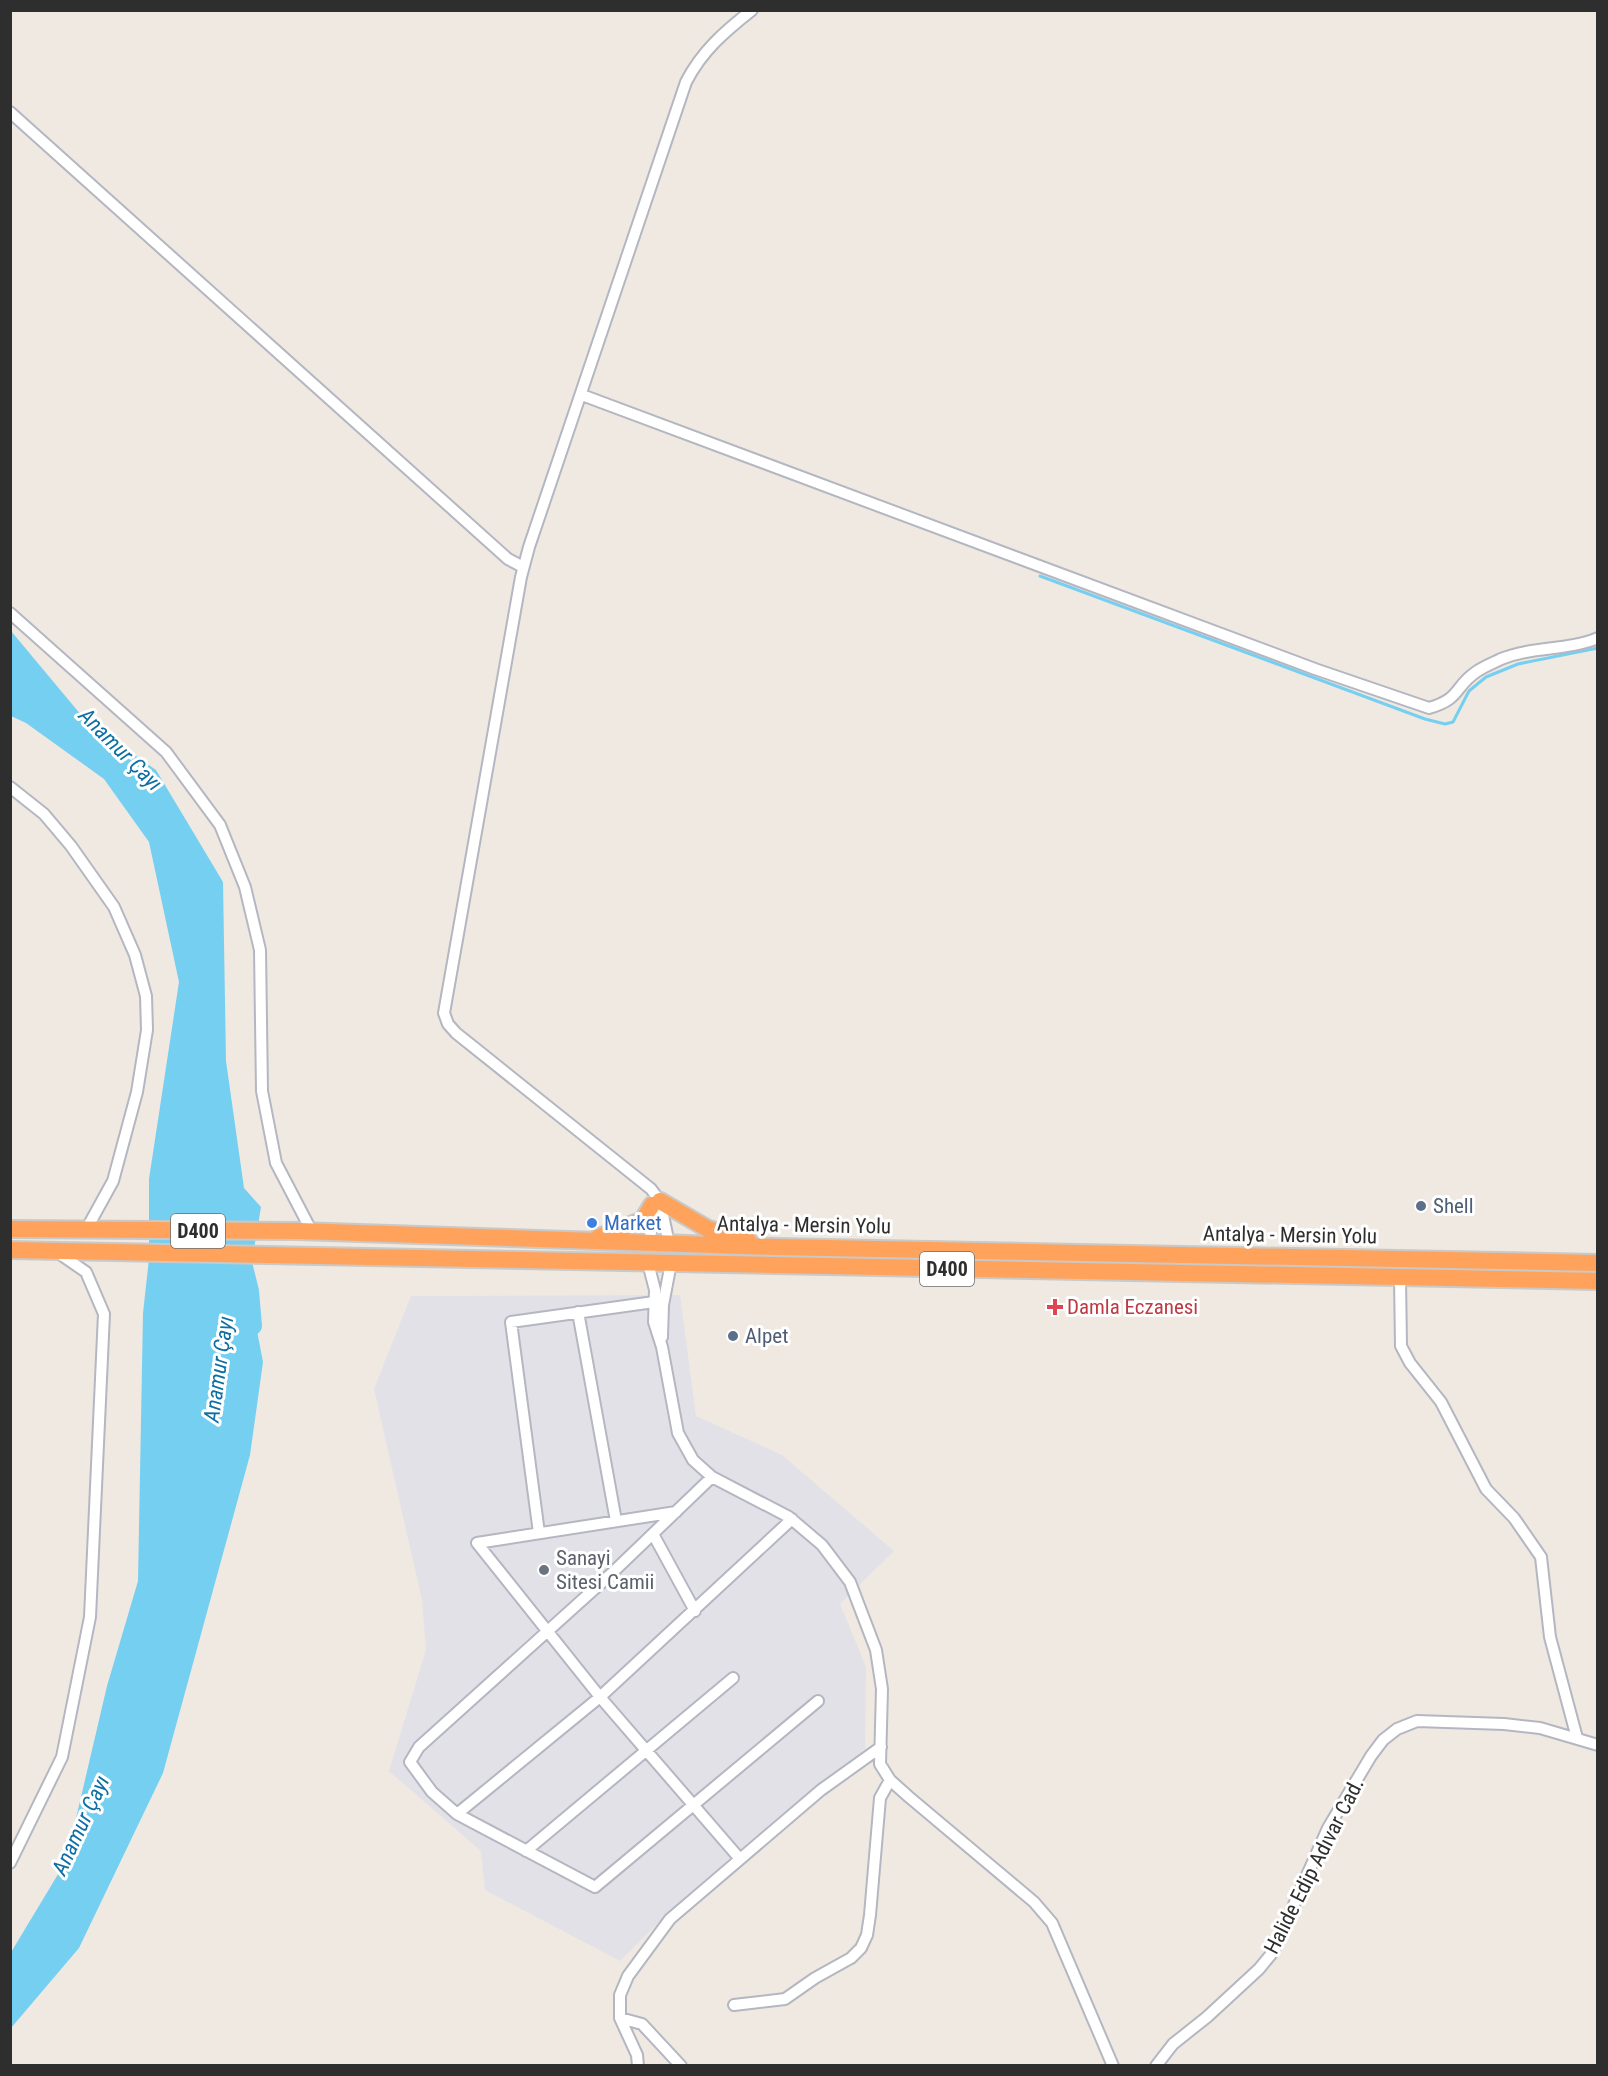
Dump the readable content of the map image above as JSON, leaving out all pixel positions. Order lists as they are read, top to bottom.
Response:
{
  "streets": {
    "highway": ["Antalya - Mersin Yolu", "D400"],
    "street": ["Halide Edip Adıvar Cad."]
  },
  "water": ["Anamur Çayı"],
  "places": {
    "other": [
      "Shell",
      "Market",
      "Alpet",
      "Sanayi Sitesi Camii"
    ],
    "health": ["Damla Eczanesi"]
  }
}
